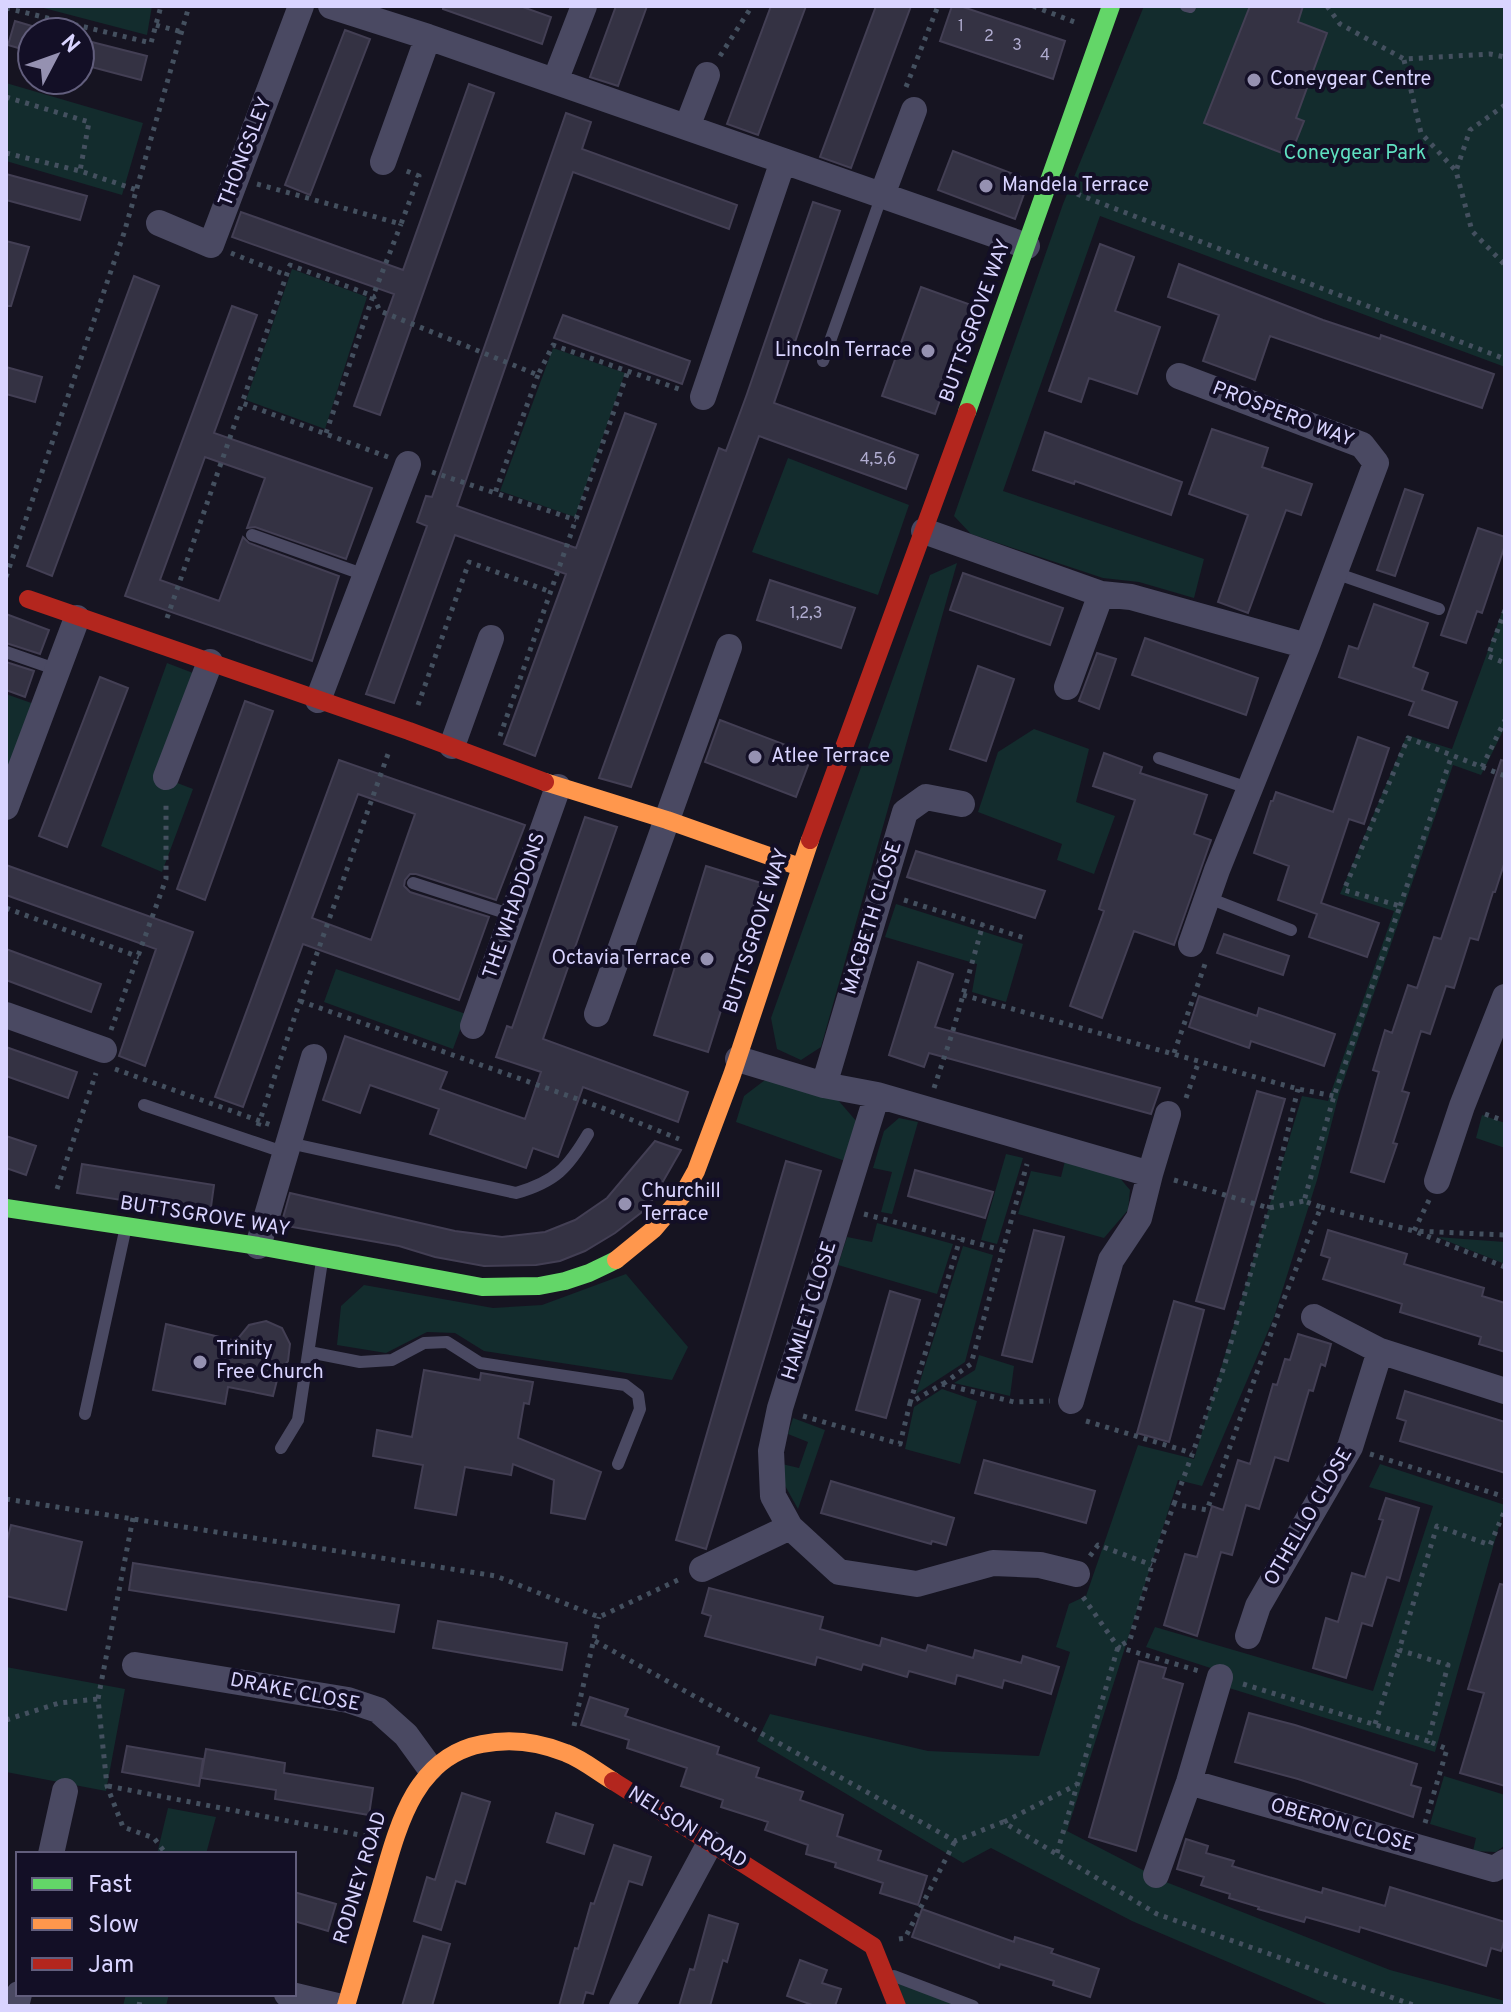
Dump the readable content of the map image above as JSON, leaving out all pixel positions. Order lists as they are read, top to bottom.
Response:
{
  "streets": {
    "street": [
      "THONGSLEY",
      "BUTTSGROVE WAY",
      "PROSPERO WAY",
      "THE WHADDONS",
      "MACBETH CLOSE",
      "HAMLET CLOSE",
      "OTHELLO CLOSE",
      "DRAKE CLOSE",
      "OBERON CLOSE",
      "NELSON ROAD",
      "RODNEY ROAD"
    ]
  },
  "crossings": [
    ["DRAKE CLOSE", "NELSON ROAD"],
    ["DRAKE CLOSE", "RODNEY ROAD"],
    ["NELSON ROAD", "RODNEY ROAD"]
  ],
  "parks": ["Coneygear Park"],
  "places": [
    "Coneygear Centre",
    "Mandela Terrace",
    "Lincoln Terrace",
    "Atlee Terrace",
    "Octavia Terrace",
    "Churchill Terrace",
    "Trinity Free Church"
  ],
  "house_numbers": [
    "1",
    "2",
    "3",
    "4",
    "4,5,6",
    "1,2,3"
  ],
  "legend": ["Fast", "Slow", "Jam"],
  "north": "top right"
}
